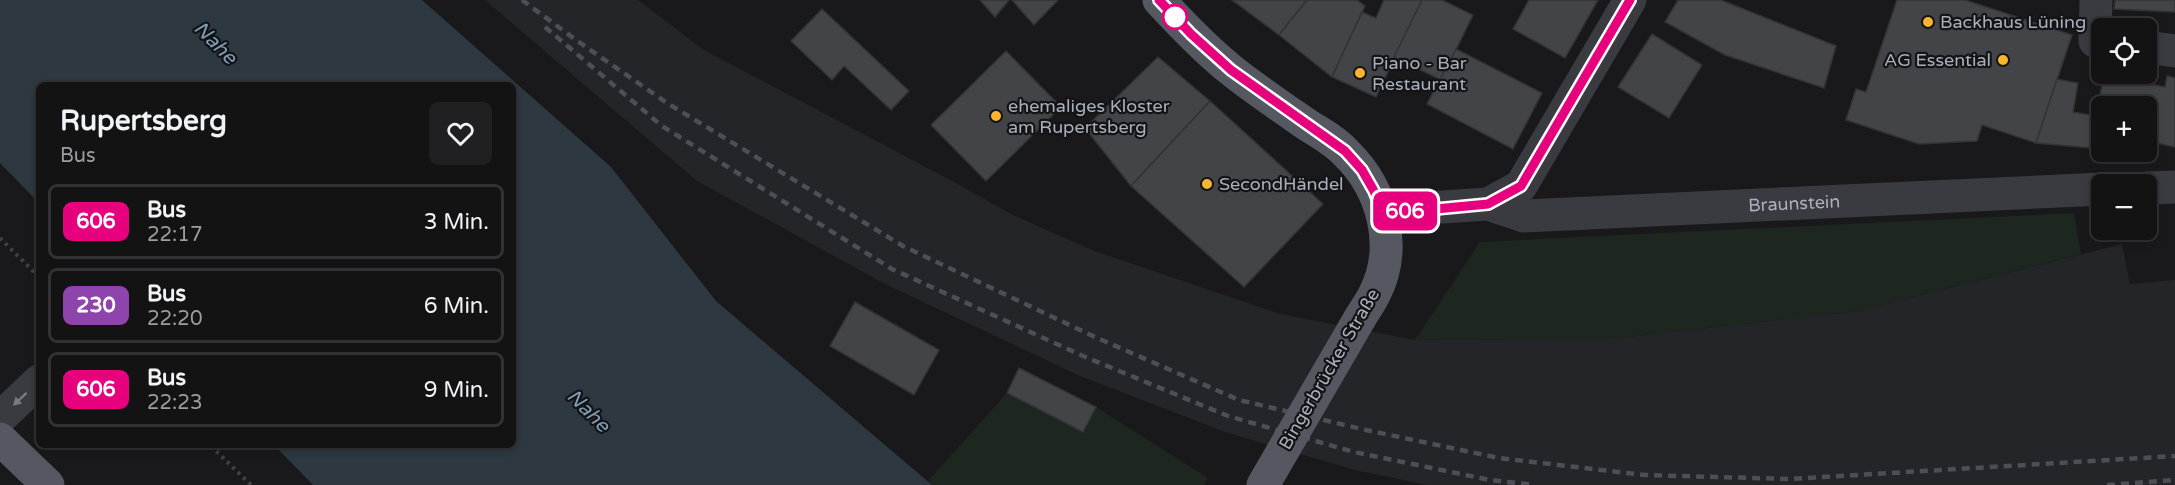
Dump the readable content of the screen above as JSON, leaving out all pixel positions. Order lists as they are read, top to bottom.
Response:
{
  "streets": {
    "main road": ["Bingerbrücker Straße"],
    "street": ["Braunstein"]
  },
  "water": ["Nahe"],
  "places": [
    "Backhaus Lüning",
    "AG Essential",
    "Piano - Bar Restaurant",
    "ehemaliges Kloster am Rupertsberg",
    "SecondHändel"
  ],
  "lines": ["bus line 606"],
  "page": {
    "on_map": "606",
    "map_buttons": ["+", "−"],
    "heading": ["Rupertsberg", "Bus"],
    "list": [
      {
        "mark": "606",
        "name": "Bus",
        "note": "22:17",
        "value": "3 Min."
      },
      {
        "mark": "230",
        "name": "Bus",
        "note": "22:20",
        "value": "6 Min."
      },
      {
        "mark": "606",
        "name": "Bus",
        "note": "22:23",
        "value": "9 Min."
      }
    ]
  }
}
